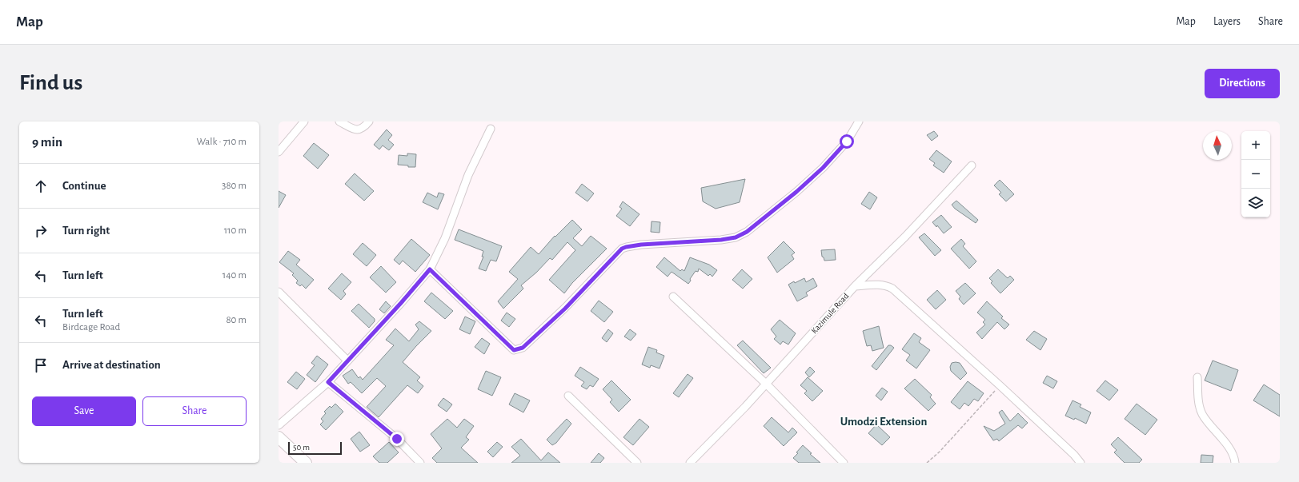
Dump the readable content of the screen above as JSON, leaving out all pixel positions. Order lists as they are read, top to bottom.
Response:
{
  "streets": {
    "street": ["Kazimule Road"]
  },
  "districts": ["Umodzi Extension"],
  "scale_bar": "50 m",
  "north": "top",
  "page": {
    "header": "Map",
    "nav": ["Map", "Layers", "Share"],
    "buttons": [
      "Directions",
      ["Save", "Share"]
    ],
    "title": "Find us",
    "heading": ["9 min", "Walk · 710 m"],
    "map_buttons": ["+", "−"],
    "list": [
      ["Continue", "380 m"],
      ["Turn right", "110 m"],
      ["Turn left", "140 m"],
      ["Turn left", "Birdcage Road", "80 m"],
      "Arrive at destination"
    ],
    "scale": "50 m"
  }
}
